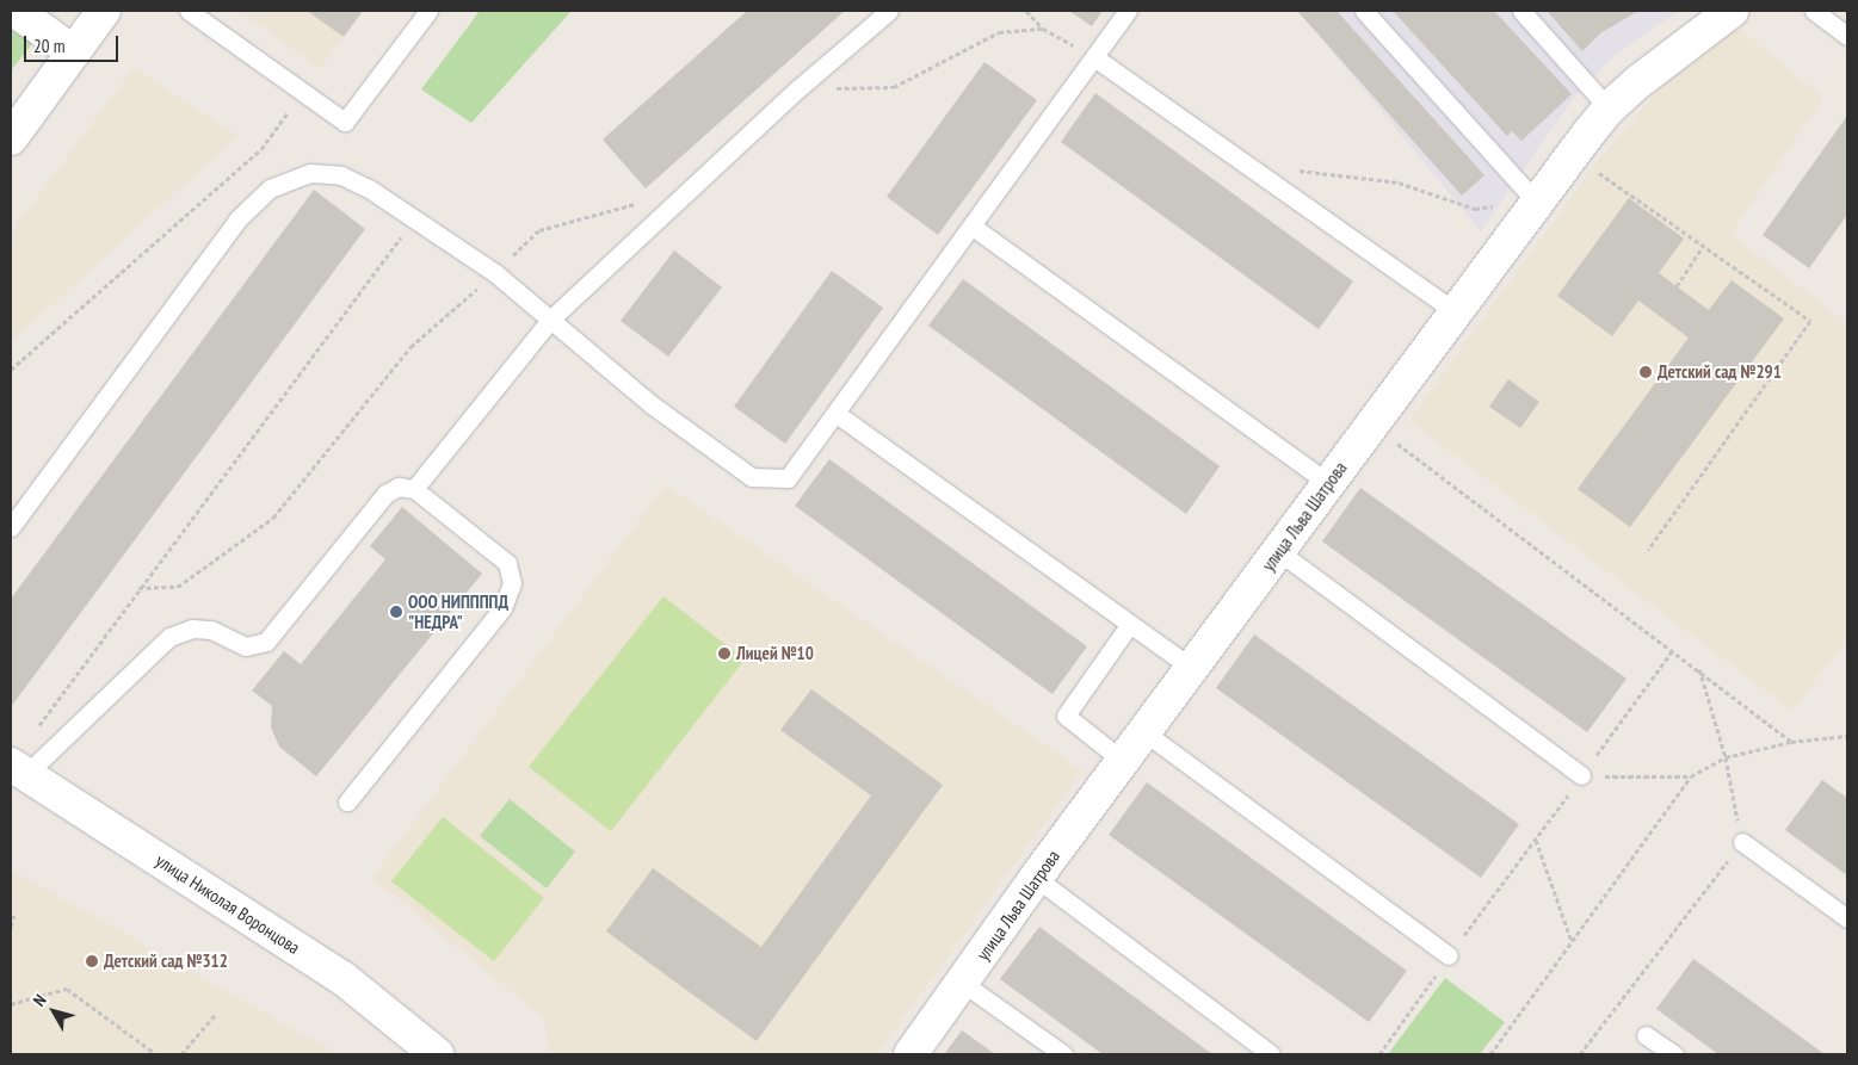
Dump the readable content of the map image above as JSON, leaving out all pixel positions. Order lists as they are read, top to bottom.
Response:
{
  "streets": {
    "street": ["улица Льва Шатрова", "улица Николая Воронцова"]
  },
  "places": [
    "Детский сад №291",
    "ООО НИППППД \"НЕДРА\"",
    "Лицей №10",
    "Детский сад №312"
  ],
  "scale_bar": "20 m",
  "north": "top left"
}
